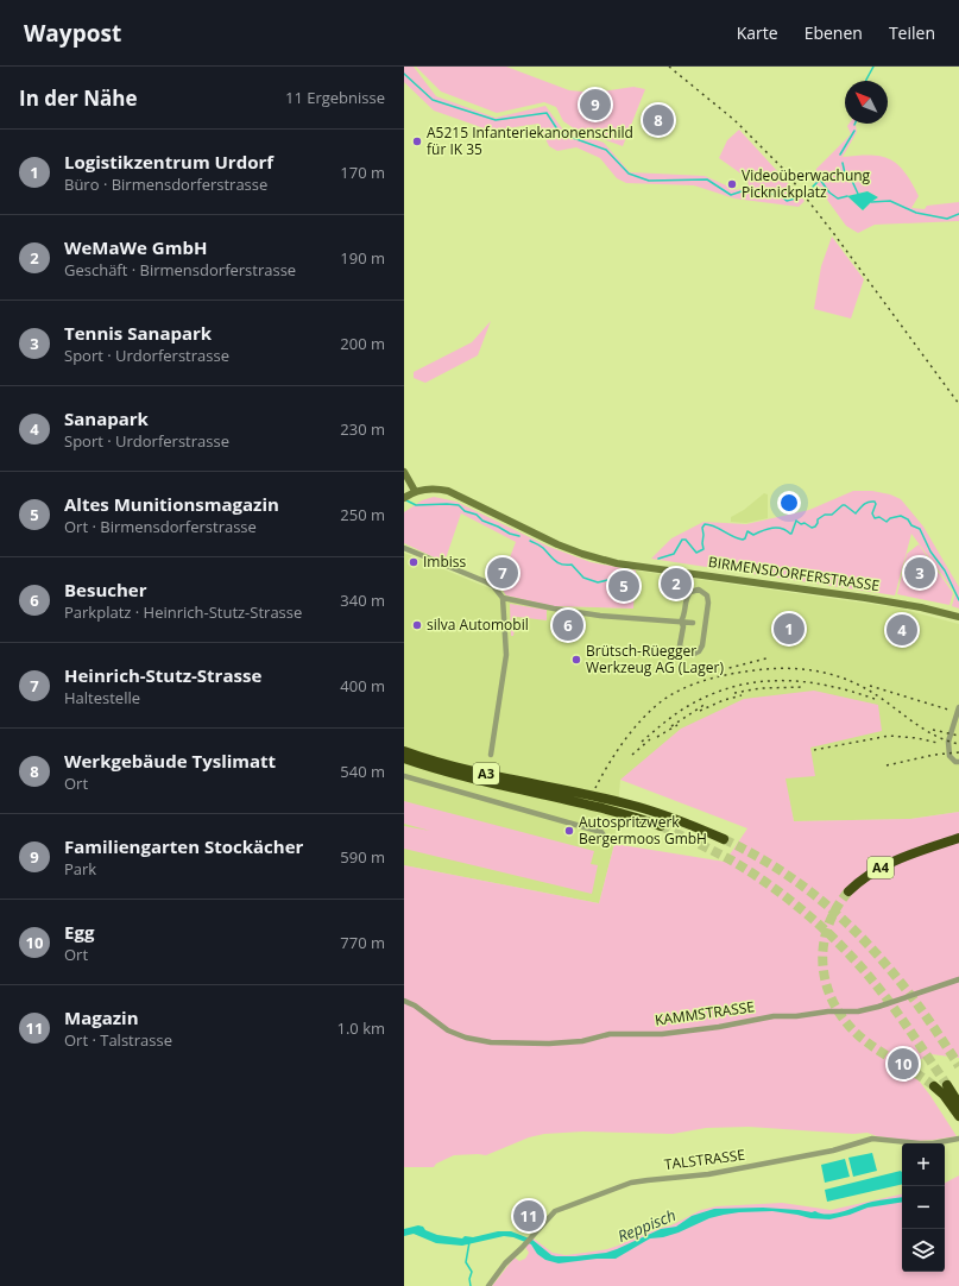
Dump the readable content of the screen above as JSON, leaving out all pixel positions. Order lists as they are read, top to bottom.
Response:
{
  "streets": {
    "highway": ["A3", "A4"],
    "main road": ["BIRMENSDORFERSTRASSE"],
    "street": ["KAMMSTRASSE", "TALSTRASSE"]
  },
  "water": ["Reppisch"],
  "places": [
    "A5215 Infanteriekanonenschild für IK 35",
    "Videoüberwachung Picknickplatz",
    "Imbiss",
    "silva Automobil",
    "Brütsch-Rüegger Werkzeug AG (Lager)",
    "Autospritzwerk Bergermoos GmbH"
  ],
  "north": "top left",
  "page": {
    "header": "Waypost",
    "nav": ["Karte", "Ebenen", "Teilen"],
    "heading": ["In der Nähe", "11 Ergebnisse"],
    "pins": [
      "9",
      "8",
      "3",
      "7",
      "2",
      "5",
      "6",
      "1",
      "4",
      "10",
      "11"
    ],
    "list": [
      {
        "mark": "1",
        "name": "Logistikzentrum Urdorf",
        "note": "Büro · Birmensdorferstrasse",
        "value": "170 m"
      },
      {
        "mark": "2",
        "name": "WeMaWe GmbH",
        "note": "Geschäft · Birmensdorferstrasse",
        "value": "190 m"
      },
      {
        "mark": "3",
        "name": "Tennis Sanapark",
        "note": "Sport · Urdorferstrasse",
        "value": "200 m"
      },
      {
        "mark": "4",
        "name": "Sanapark",
        "note": "Sport · Urdorferstrasse",
        "value": "230 m"
      },
      {
        "mark": "5",
        "name": "Altes Munitionsmagazin",
        "note": "Ort · Birmensdorferstrasse",
        "value": "250 m"
      },
      {
        "mark": "6",
        "name": "Besucher",
        "note": "Parkplatz · Heinrich-Stutz-Strasse",
        "value": "340 m"
      },
      {
        "mark": "7",
        "name": "Heinrich-Stutz-Strasse",
        "note": "Haltestelle",
        "value": "400 m"
      },
      {
        "mark": "8",
        "name": "Werkgebäude Tyslimatt",
        "note": "Ort",
        "value": "540 m"
      },
      {
        "mark": "9",
        "name": "Familiengarten Stockächer",
        "note": "Park",
        "value": "590 m"
      },
      {
        "mark": "10",
        "name": "Egg",
        "note": "Ort",
        "value": "770 m"
      },
      {
        "mark": "11",
        "name": "Magazin",
        "note": "Ort · Talstrasse",
        "value": "1.0 km"
      }
    ],
    "map_buttons": ["+", "−"]
  }
}
